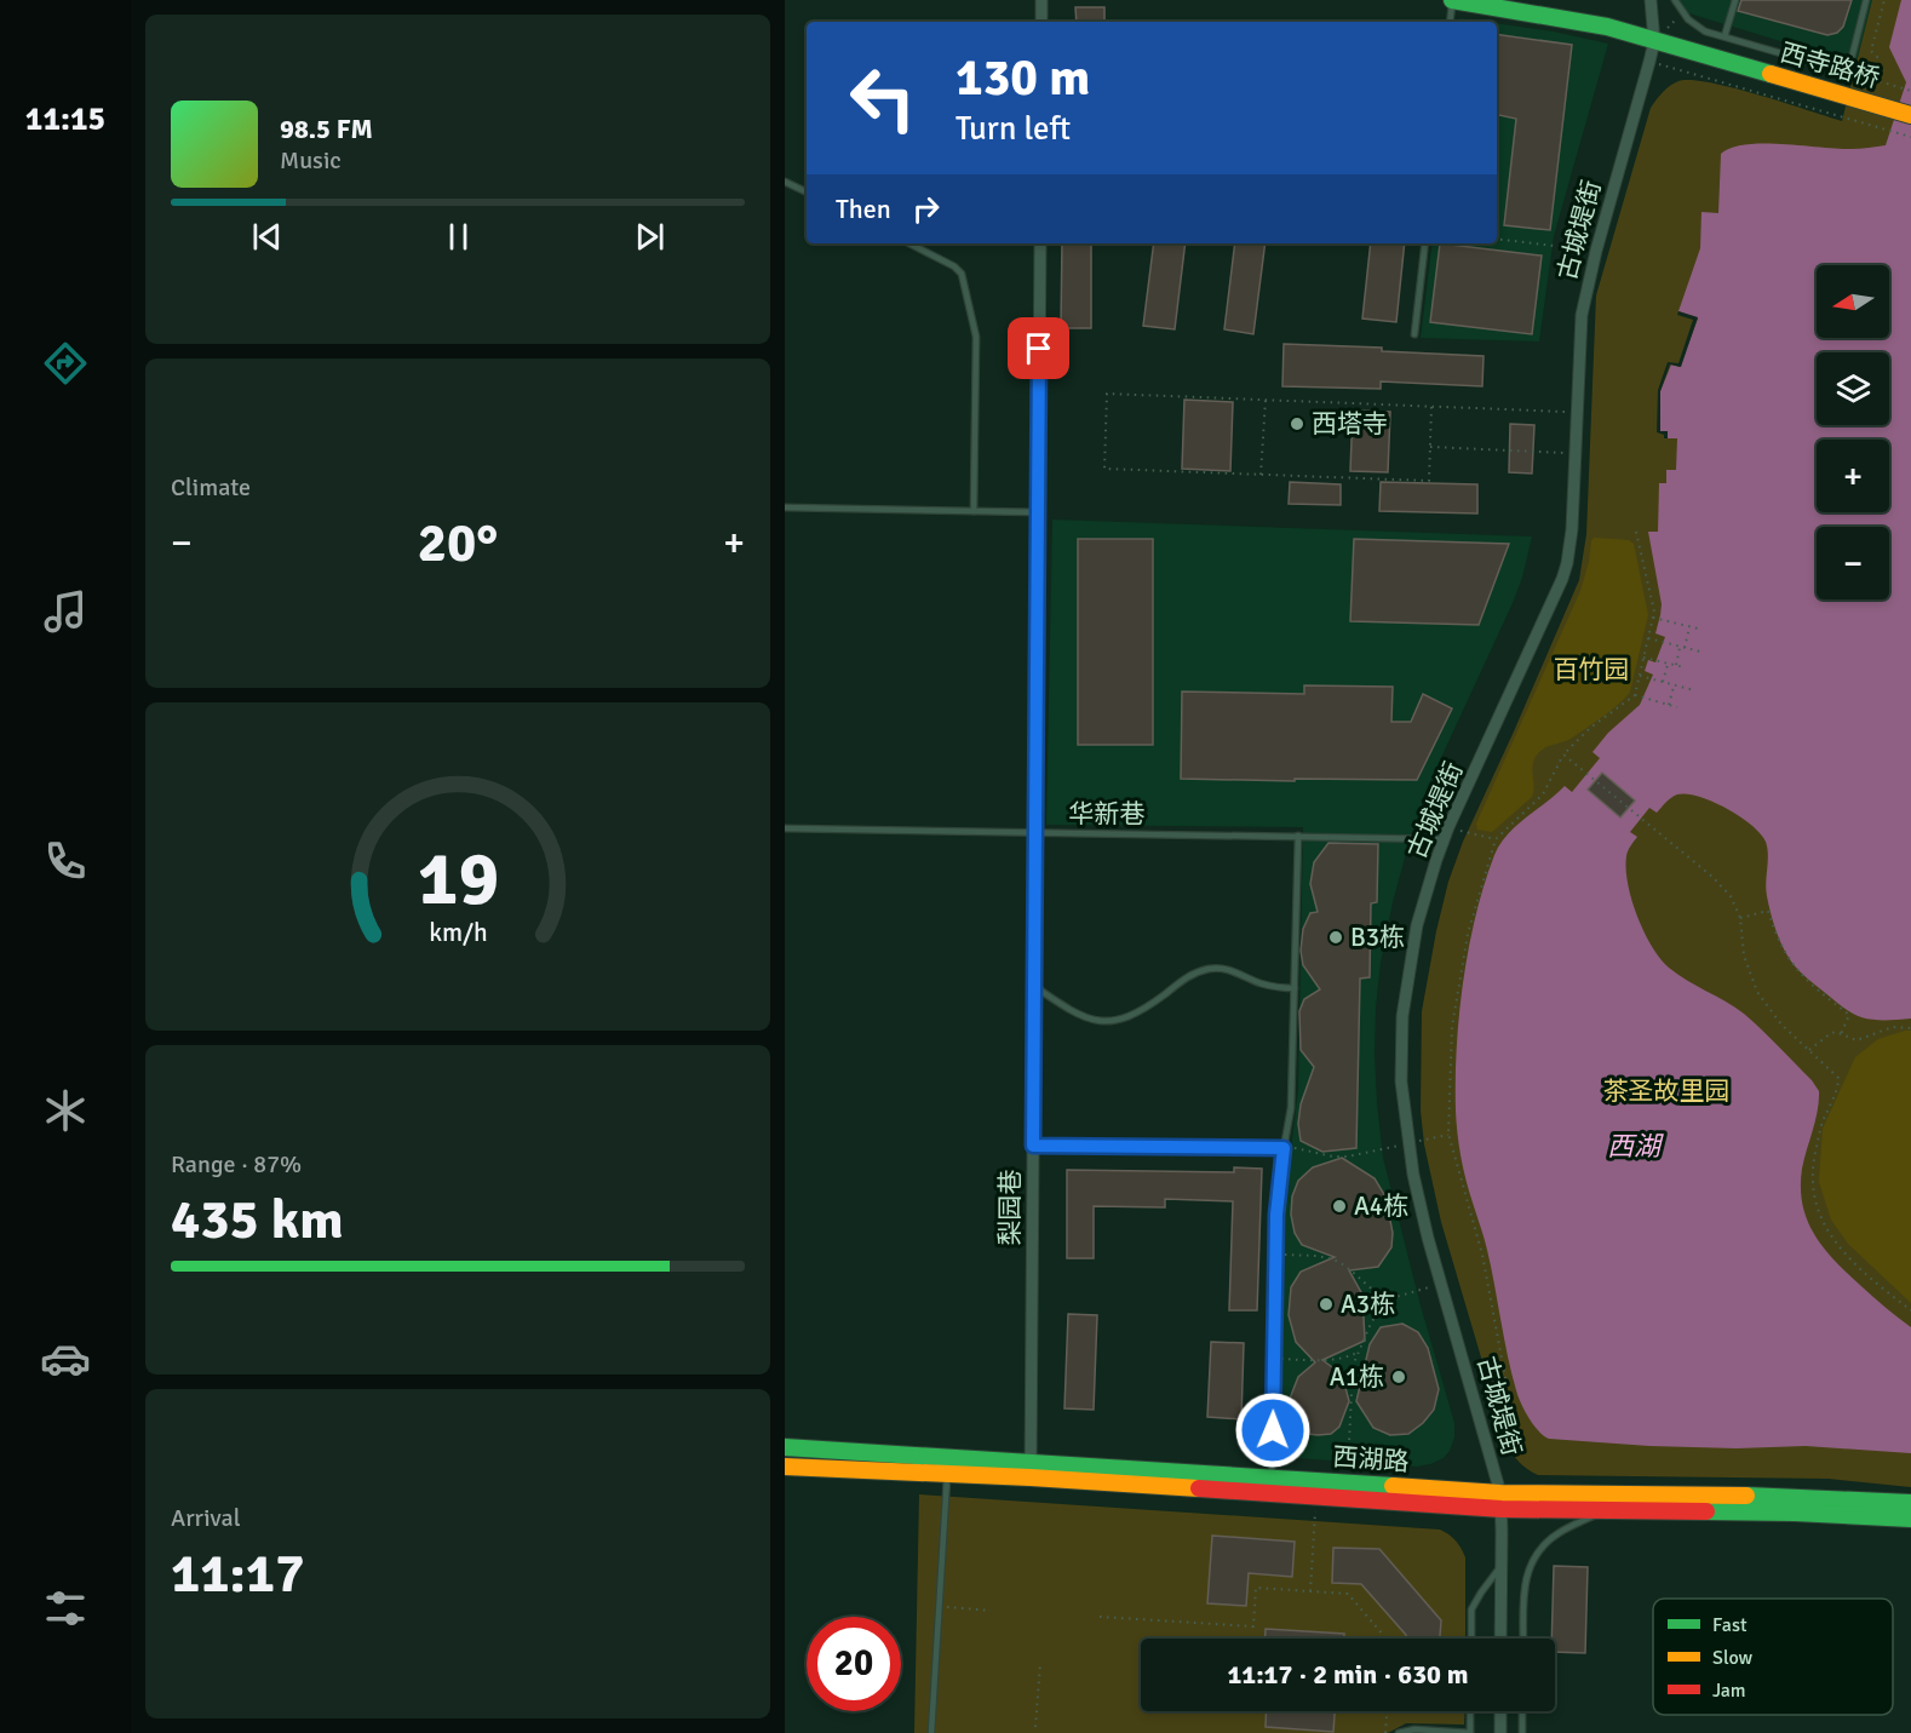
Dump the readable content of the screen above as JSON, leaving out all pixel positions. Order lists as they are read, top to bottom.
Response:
{
  "streets": {
    "main road": ["西寺路桥", "西湖路"],
    "street": ["古城堤街", "梨园巷"],
    "lane": ["华新巷"]
  },
  "crossings": [
    ["西寺路桥", "古城堤街"],
    ["古城堤街", "华新巷"],
    ["古城堤街", "西湖路"],
    ["华新巷", "梨园巷"],
    ["梨园巷", "西湖路"]
  ],
  "water": ["西湖"],
  "parks": ["百竹园", "茶圣故里园"],
  "places": [
    "西塔寺",
    "B3栋",
    "A4栋",
    "A3栋",
    "A1栋"
  ],
  "legend": ["Fast", "Slow", "Jam"],
  "north": "left",
  "page": {
    "tabs": "11:15",
    "turn": ["130 m", "Turn left"],
    "song": ["98.5 FM", "Music"],
    "then": "Then",
    "map_buttons": ["+", "−"],
    "tile": [
      "Climate",
      ["Range · 87%", "435 km"],
      ["Arrival", "11:17"]
    ],
    "heat": ["−", "20°", "+"],
    "limit": "20",
    "trip": "11:17 · 2 min · 630 m",
    "gauge": ["19", "km/h"]
  }
}
